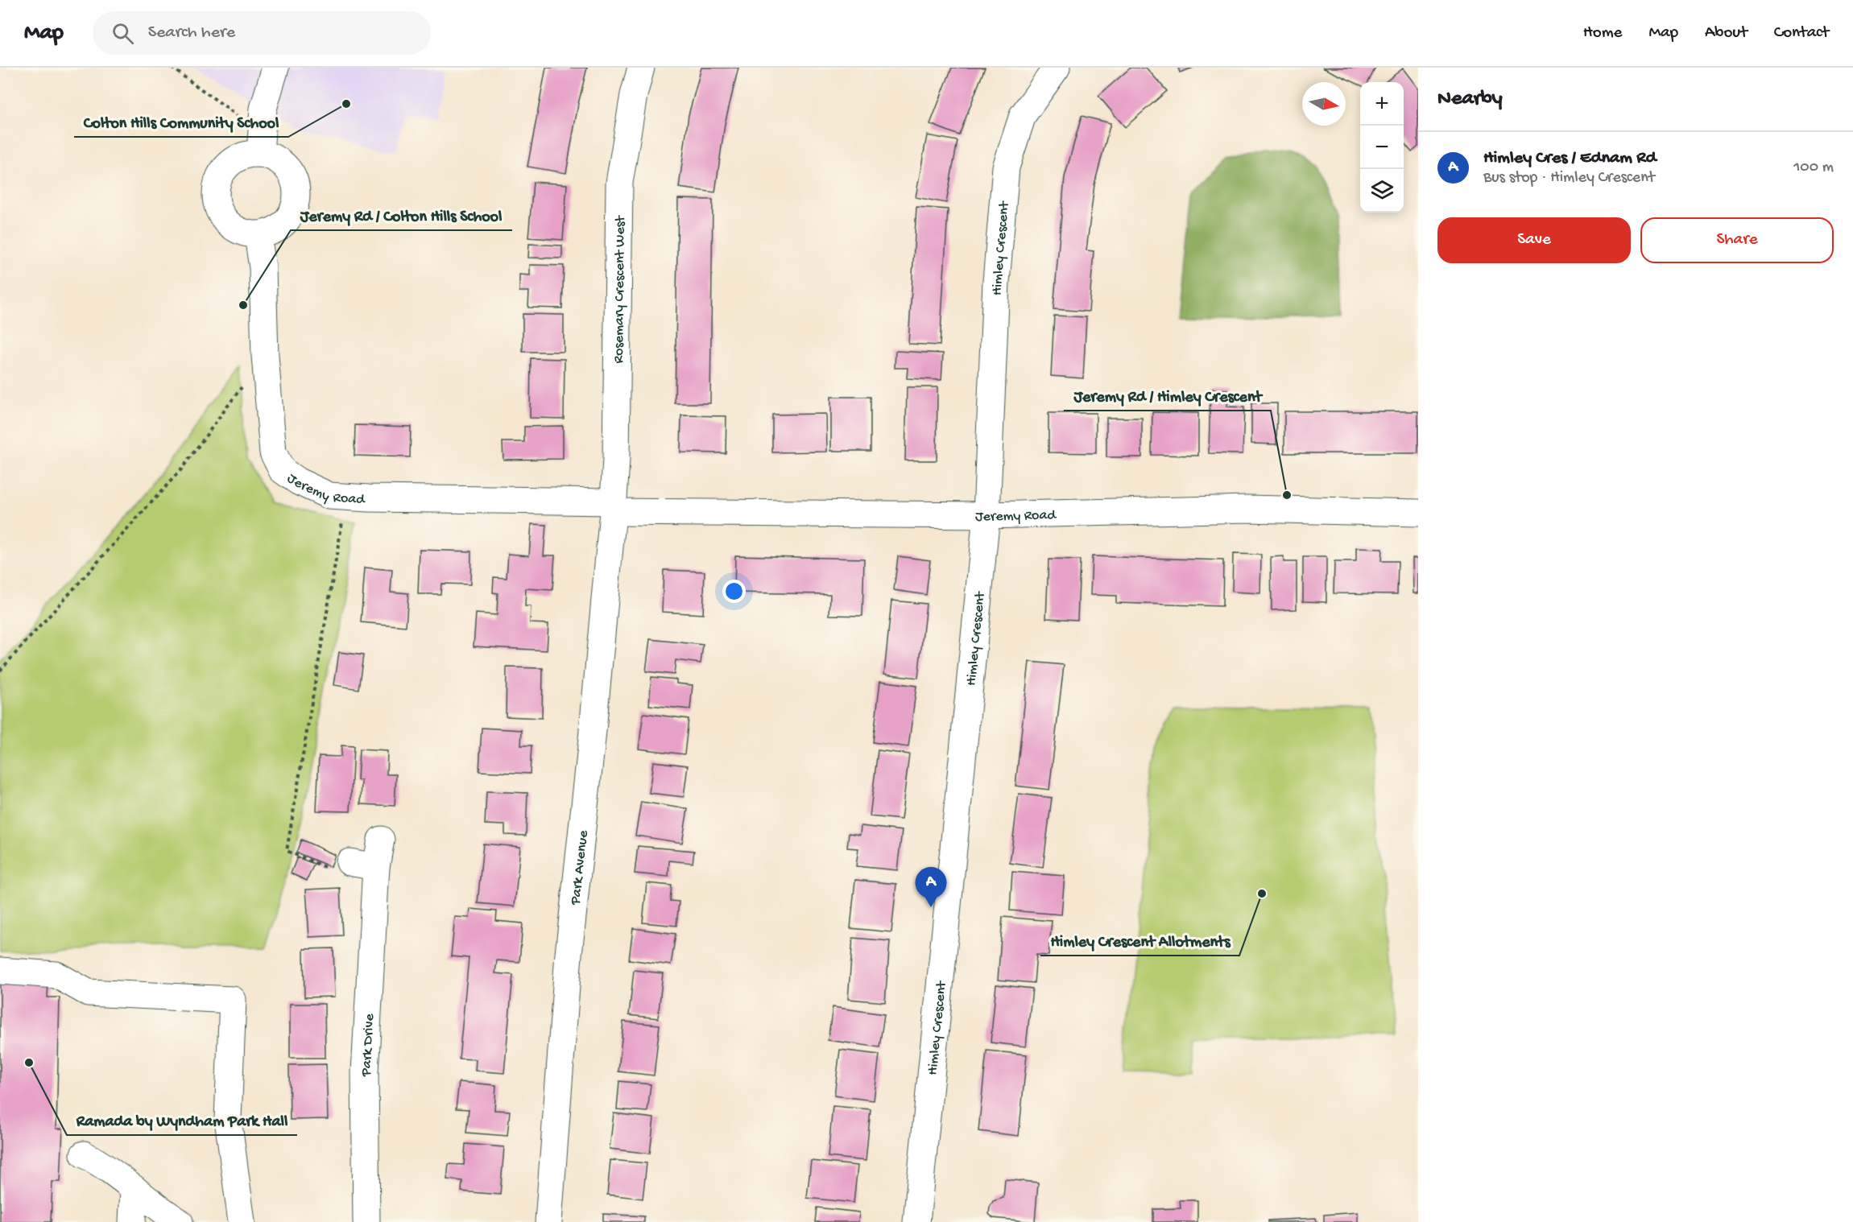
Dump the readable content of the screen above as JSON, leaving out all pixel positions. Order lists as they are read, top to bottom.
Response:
{
  "streets": {
    "street": [
      "Himley Crescent",
      "Rosemary Crescent West",
      "Jeremy Road",
      "Park Avenue",
      "Park Drive"
    ]
  },
  "crossings": [
    ["Himley Crescent", "Jeremy Road"],
    ["Rosemary Crescent West", "Jeremy Road"],
    ["Rosemary Crescent West", "Park Avenue"],
    ["Jeremy Road", "Park Avenue"]
  ],
  "places": [
    "Colton Hills Community School",
    "Jeremy Rd / Colton Hills School",
    "Jeremy Rd / Himley Crescent",
    "Himley Crescent Allotments",
    "Ramada by Wyndham Park Hall"
  ],
  "north": "right",
  "page": {
    "header": "Map",
    "search": "Search here",
    "nav": [
      "Home",
      "Map",
      "About",
      "Contact"
    ],
    "heading": "Nearby",
    "map_buttons": ["+", "−"],
    "list": [
      {
        "mark": "A",
        "name": "Himley Cres / Ednam Rd",
        "note": "Bus stop · Himley Crescent",
        "value": "100 m"
      }
    ],
    "buttons": ["Save", "Share"],
    "pins": "A"
  }
}
